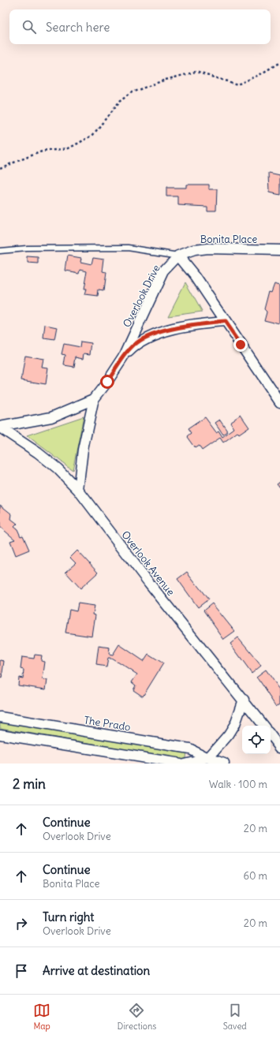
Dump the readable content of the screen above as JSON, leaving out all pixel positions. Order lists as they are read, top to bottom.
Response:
{
  "streets": {
    "street": [
      "Bonita Place",
      "Overlook Drive",
      "Overlook Avenue",
      "The Prado"
    ]
  },
  "crossings": [
    ["Bonita Place", "Overlook Drive"],
    ["Overlook Drive", "Overlook Avenue"]
  ],
  "page": {
    "search": "Search here",
    "heading": ["2 min", "Walk · 100 m"],
    "list": [
      ["Continue", "Overlook Drive", "20 m"],
      ["Continue", "Bonita Place", "60 m"],
      ["Turn right", "Overlook Drive", "20 m"],
      "Arrive at destination"
    ],
    "nav": ["Map", "Directions", "Saved"]
  }
}
